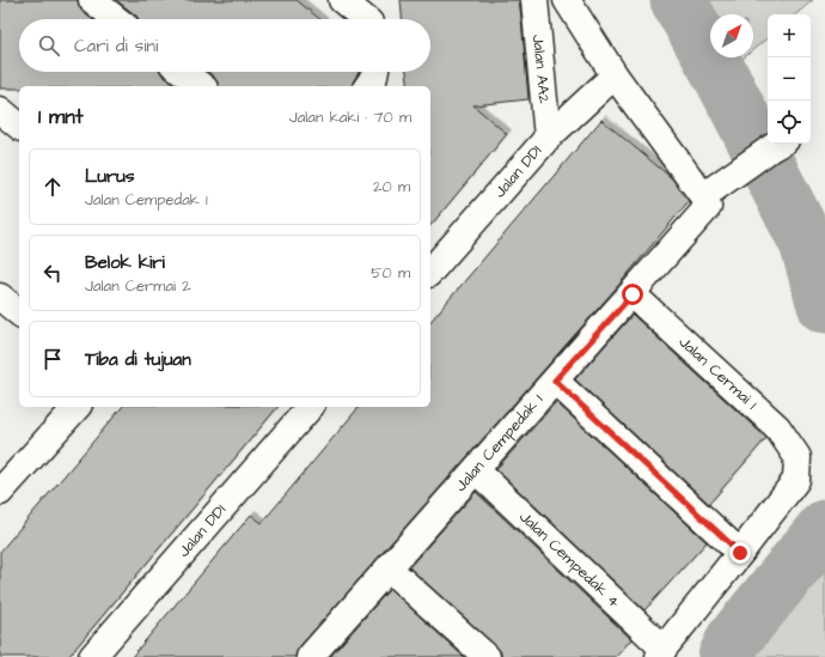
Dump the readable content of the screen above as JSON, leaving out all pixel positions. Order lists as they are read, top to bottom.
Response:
{
  "streets": {
    "street": [
      "Jalan AA2",
      "Jalan DD1",
      "Jalan Cermai 1",
      "Jalan Cempedak 1",
      "Jalan Cempedak 4"
    ]
  },
  "crossings": [
    ["Jalan AA2", "Jalan DD1"],
    ["Jalan Cermai 1", "Jalan Cempedak 1"],
    ["Jalan Cempedak 1", "Jalan Cempedak 4"]
  ],
  "north": "top right",
  "page": {
    "map_buttons": ["+", "−"],
    "search": "Cari di sini",
    "heading": ["1 mnt", "Jalan kaki · 70 m"],
    "list": [
      ["Lurus", "Jalan Cempedak 1", "20 m"],
      ["Belok kiri", "Jalan Cermai 2", "50 m"],
      "Tiba di tujuan"
    ]
  }
}
